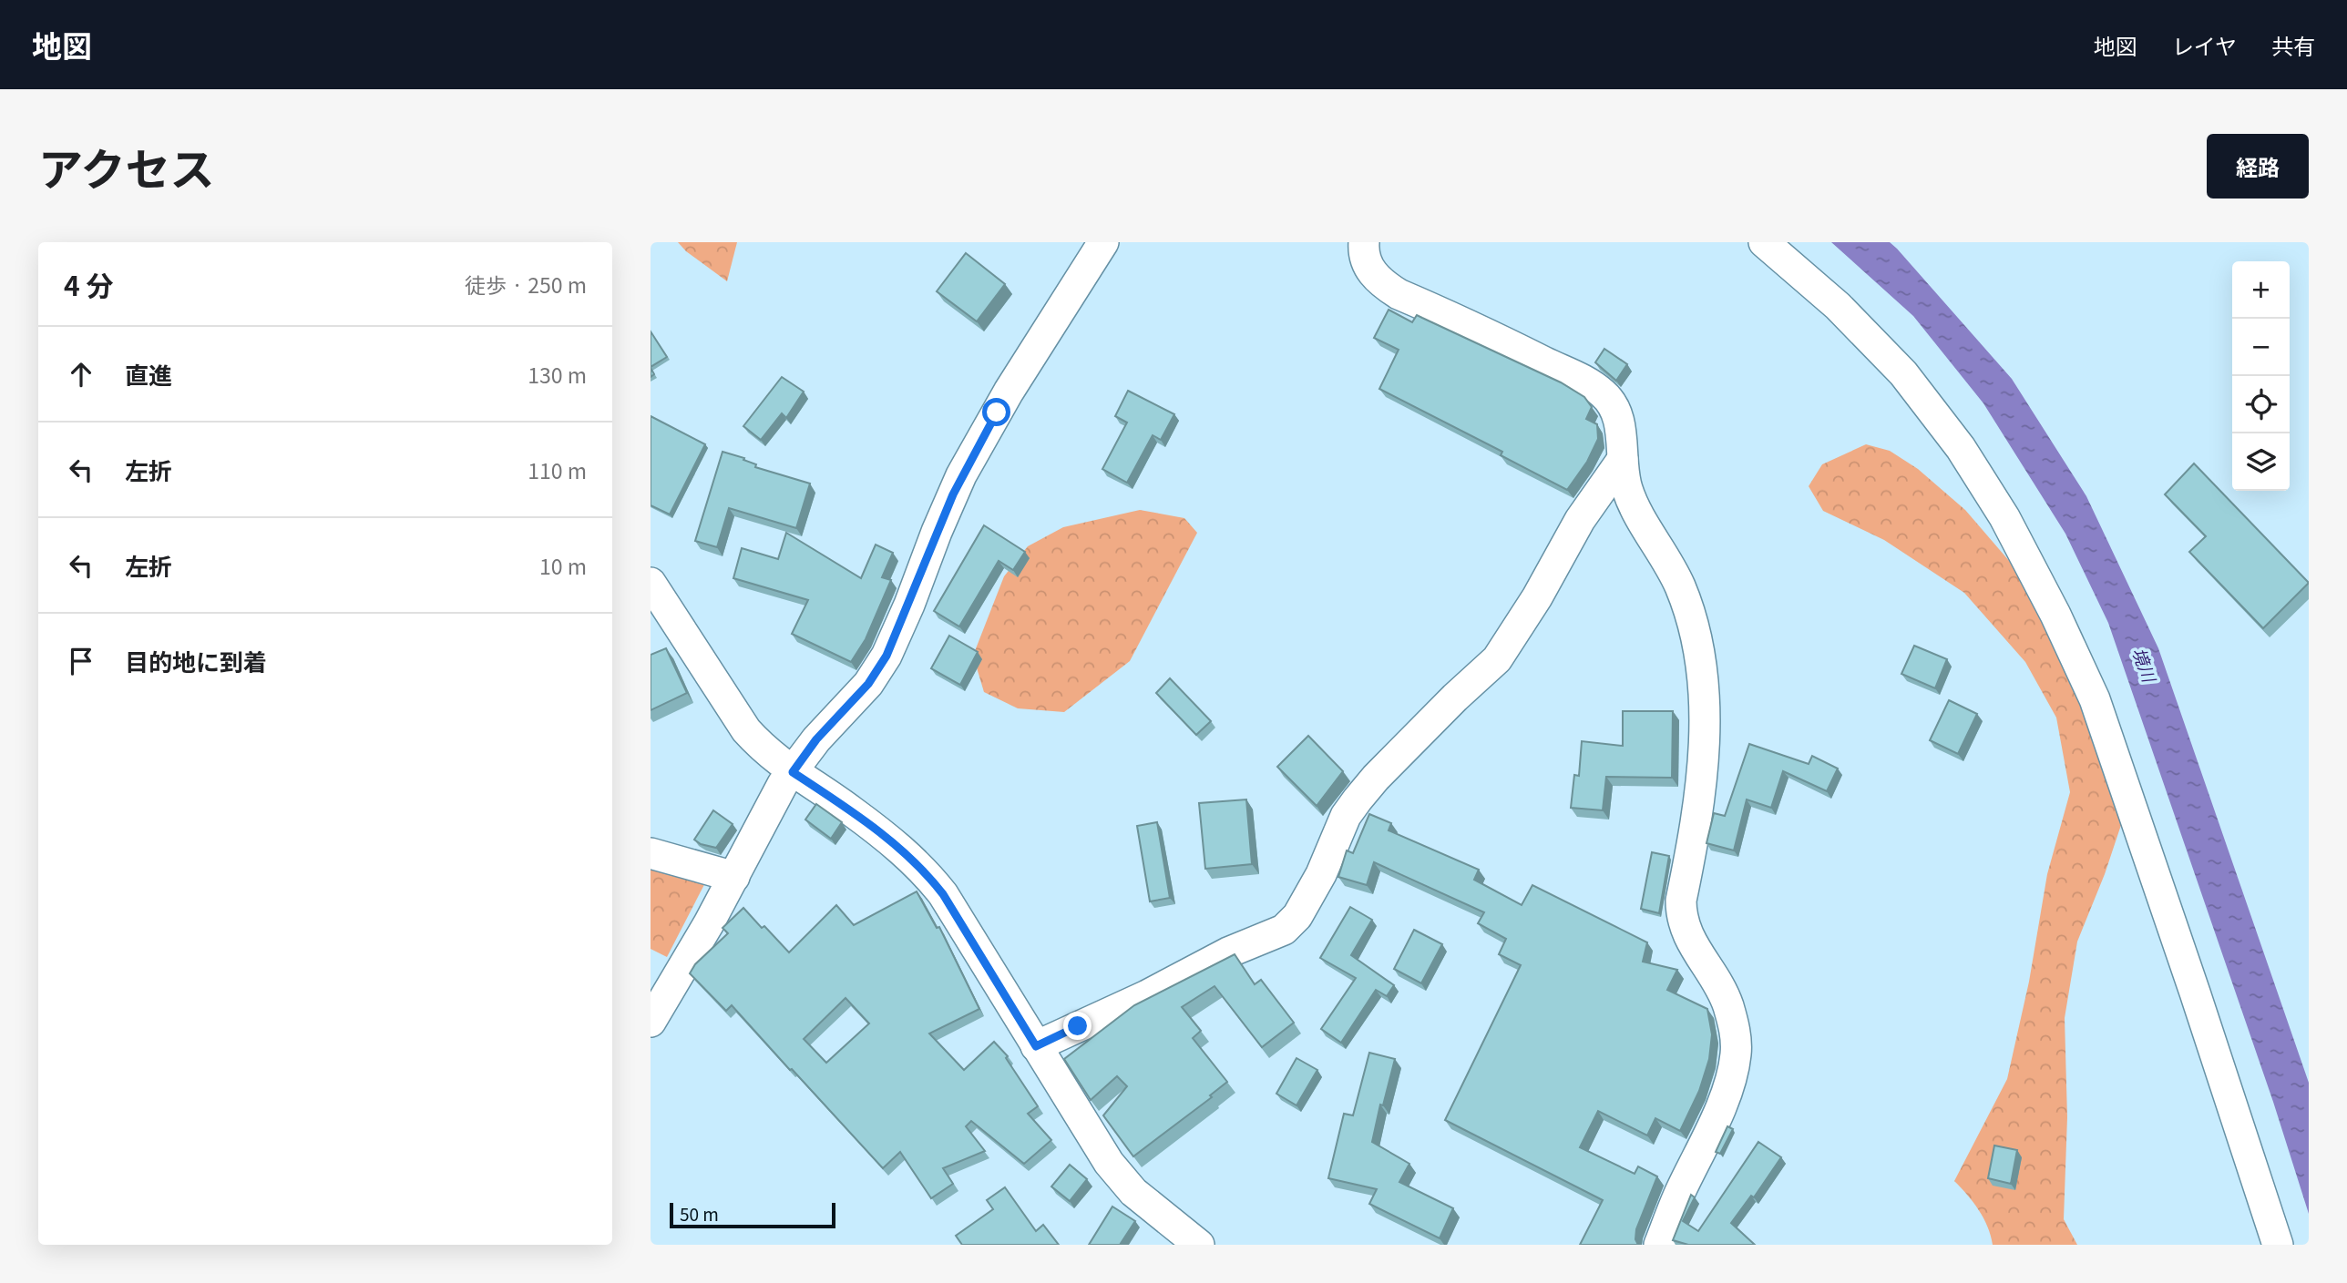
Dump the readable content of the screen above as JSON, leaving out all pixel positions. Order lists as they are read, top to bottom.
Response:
{
  "water": ["境川"],
  "scale_bar": "50 m",
  "page": {
    "header": "地図",
    "nav": ["地図", "レイヤ", "共有"],
    "title": "アクセス",
    "buttons": "経路",
    "heading": ["4 分", "徒歩 · 250 m"],
    "map_buttons": ["+", "−"],
    "list": [
      ["直進", "130 m"],
      ["左折", "110 m"],
      ["左折", "10 m"],
      "目的地に到着"
    ],
    "scale": "50 m"
  }
}
